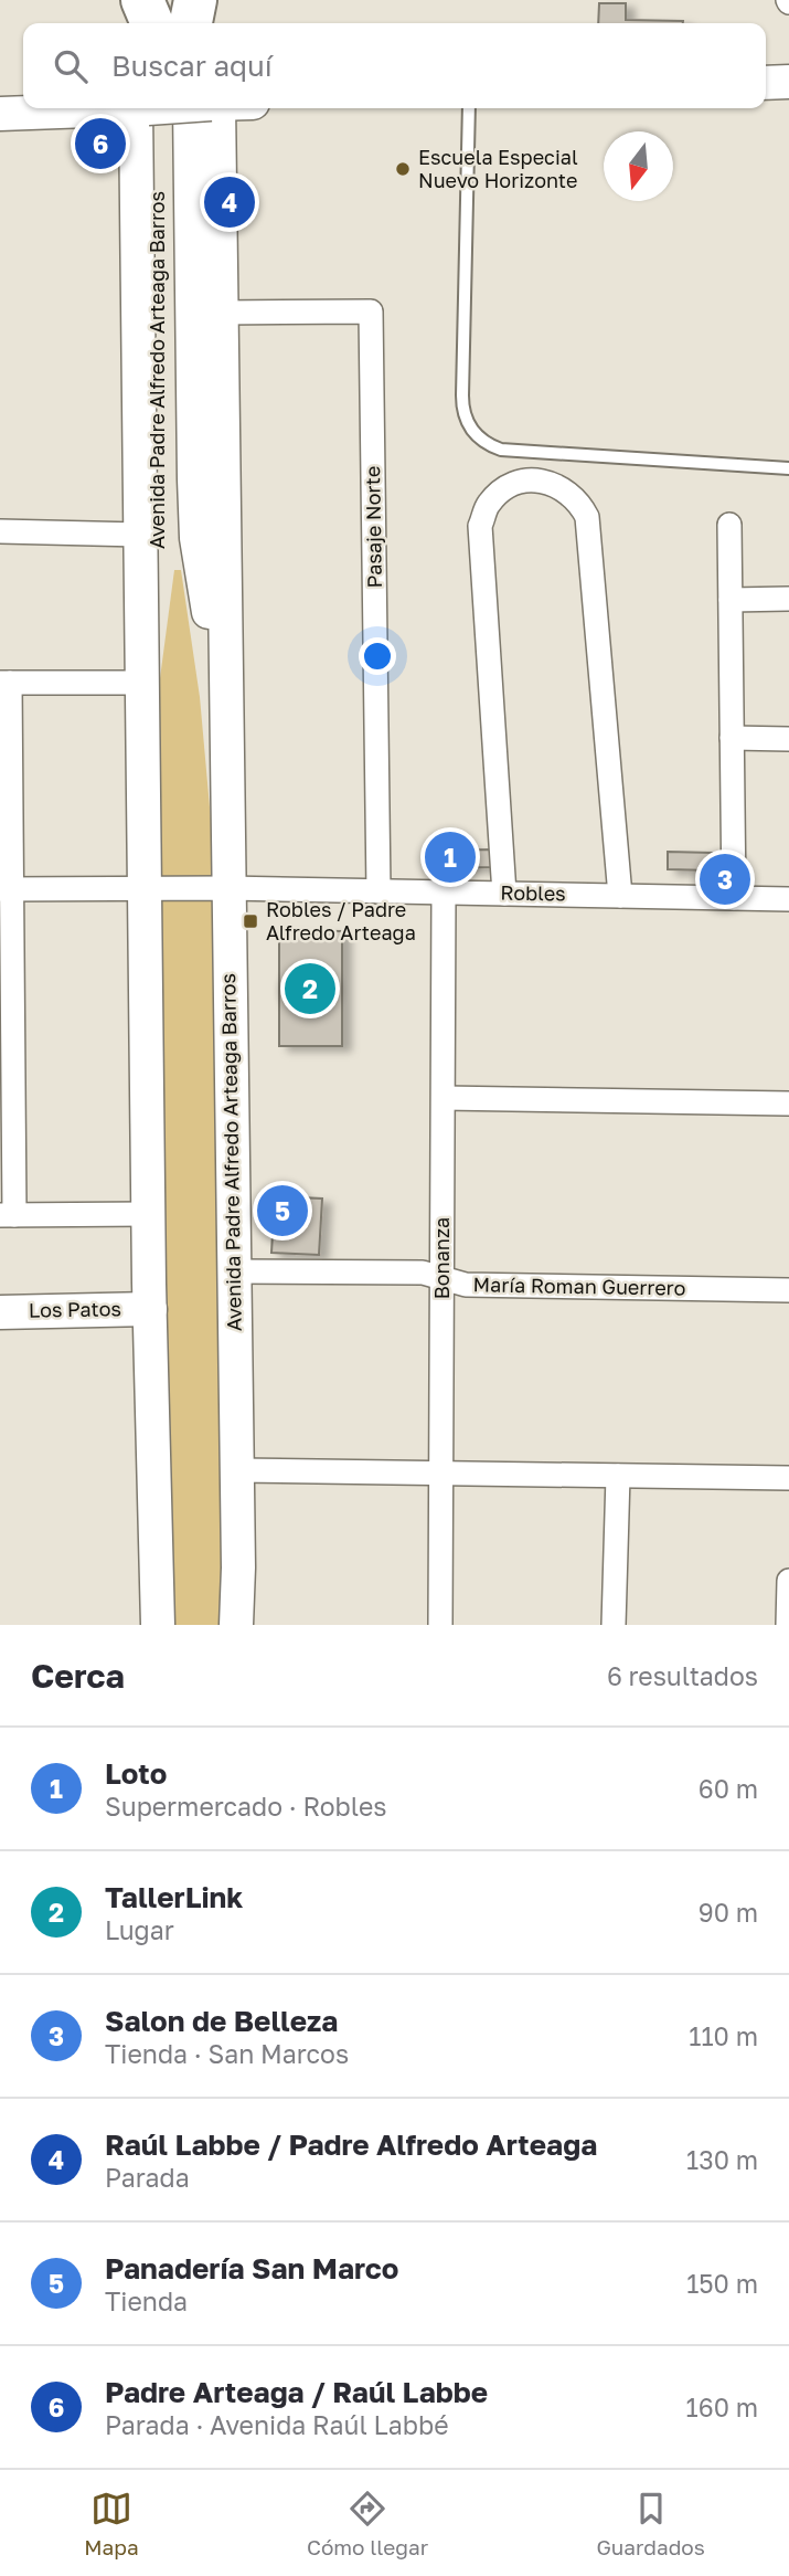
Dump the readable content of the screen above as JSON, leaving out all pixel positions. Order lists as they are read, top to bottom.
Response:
{
  "streets": {
    "main road": ["Avenida Padre Alfredo Arteaga Barros", "Los Patos"],
    "street": [
      "Pasaje Norte",
      "Robles",
      "Bonanza",
      "María Roman Guerrero"
    ]
  },
  "crossings": [
    ["Avenida Padre Alfredo Arteaga Barros", "Pasaje Norte"],
    ["Avenida Padre Alfredo Arteaga Barros", "Robles"],
    ["Avenida Padre Alfredo Arteaga Barros", "María Roman Guerrero"],
    ["Avenida Padre Alfredo Arteaga Barros", "Los Patos"],
    ["Pasaje Norte", "Robles"],
    ["Robles", "Bonanza"],
    ["Bonanza", "María Roman Guerrero"]
  ],
  "places": {
    "other": ["Escuela Especial Nuevo Horizonte"],
    "transit": ["Robles / Padre Alfredo Arteaga"]
  },
  "north": "bottom",
  "page": {
    "search": "Buscar aquí",
    "pins": [
      "6",
      "4",
      "1",
      "3",
      "2",
      "5"
    ],
    "heading": ["Cerca", "6 resultados"],
    "list": [
      {
        "mark": "1",
        "name": "Loto",
        "note": "Supermercado · Robles",
        "value": "60 m"
      },
      {
        "mark": "2",
        "name": "TallerLink",
        "note": "Lugar",
        "value": "90 m"
      },
      {
        "mark": "3",
        "name": "Salon de Belleza",
        "note": "Tienda · San Marcos",
        "value": "110 m"
      },
      {
        "mark": "4",
        "name": "Raúl Labbe / Padre Alfredo Arteaga",
        "note": "Parada",
        "value": "130 m"
      },
      {
        "mark": "5",
        "name": "Panadería San Marco",
        "note": "Tienda",
        "value": "150 m"
      },
      {
        "mark": "6",
        "name": "Padre Arteaga / Raúl Labbe",
        "note": "Parada · Avenida Raúl Labbé",
        "value": "160 m"
      }
    ],
    "nav": ["Mapa", "Cómo llegar", "Guardados"]
  }
}
